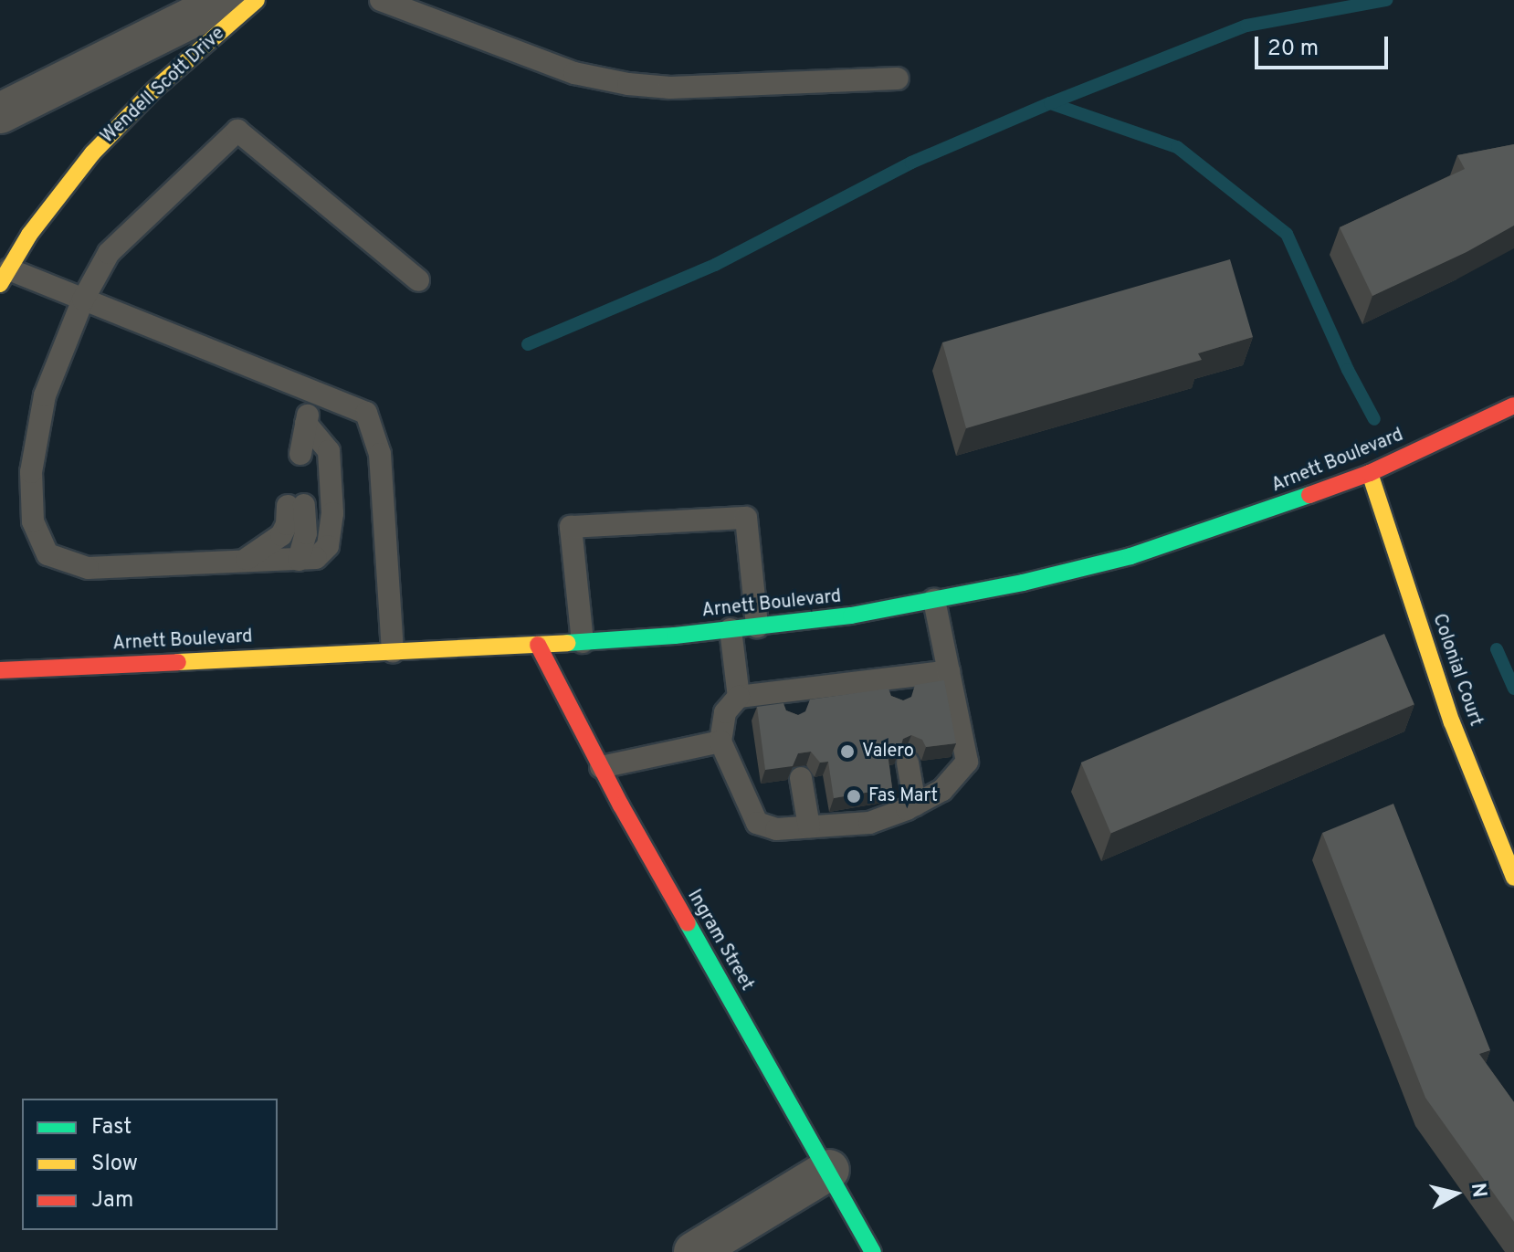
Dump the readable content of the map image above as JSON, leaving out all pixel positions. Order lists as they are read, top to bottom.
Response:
{
  "streets": {
    "main road": [
      "Wendell Scott Drive",
      "Arnett Boulevard",
      "Colonial Court",
      "Ingram Street"
    ]
  },
  "crossings": [
    ["Arnett Boulevard", "Colonial Court"],
    ["Arnett Boulevard", "Ingram Street"]
  ],
  "places": ["Valero", "Fas Mart"],
  "legend": ["Fast", "Slow", "Jam"],
  "scale_bar": "20 m",
  "north": "right"
}
